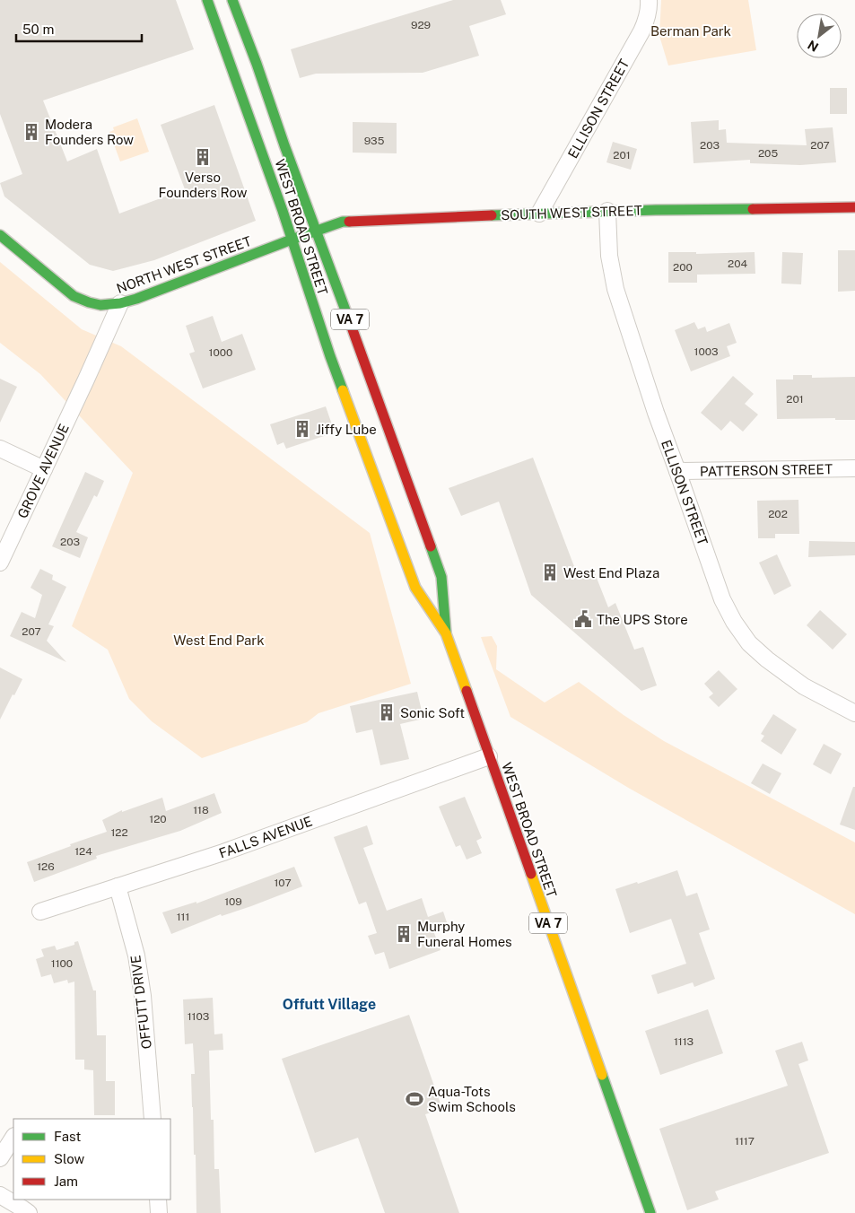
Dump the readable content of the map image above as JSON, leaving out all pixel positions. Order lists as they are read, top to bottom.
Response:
{
  "streets": {
    "main road": [
      "SOUTH WEST STREET",
      "WEST BROAD STREET",
      "NORTH WEST STREET",
      "VA 7"
    ],
    "street": [
      "ELLISON STREET",
      "PATTERSON STREET",
      "GROVE AVENUE",
      "FALLS AVENUE",
      "OFFUTT DRIVE"
    ]
  },
  "crossings": [
    ["ELLISON STREET", "SOUTH WEST STREET"],
    ["ELLISON STREET", "PATTERSON STREET"],
    ["SOUTH WEST STREET", "WEST BROAD STREET"],
    ["SOUTH WEST STREET", "NORTH WEST STREET"],
    ["WEST BROAD STREET", "NORTH WEST STREET"],
    ["WEST BROAD STREET", "FALLS AVENUE"],
    ["NORTH WEST STREET", "GROVE AVENUE"],
    ["FALLS AVENUE", "OFFUTT DRIVE"]
  ],
  "districts": ["Offutt Village"],
  "parks": ["Berman Park", "West End Park"],
  "places": {
    "building": [
      "Modera Founders Row",
      "Verso Founders Row",
      "Jiffy Lube",
      "West End Plaza",
      "Sonic Soft",
      "Murphy Funeral Homes"
    ],
    "public building": ["The UPS Store"],
    "sports": ["Aqua-Tots Swim Schools"]
  },
  "house_numbers": [
    "929",
    "935",
    "203",
    "207",
    "205",
    "201",
    "204",
    "200",
    "1003",
    "1000",
    "201",
    "202",
    "203",
    "207",
    "118",
    "120",
    "122",
    "124",
    "126",
    "107",
    "109",
    "111",
    "1100",
    "1103",
    "1113",
    "1117"
  ],
  "legend": ["Fast", "Slow", "Jam"],
  "scale_bar": "50 m",
  "north": "bottom left"
}
